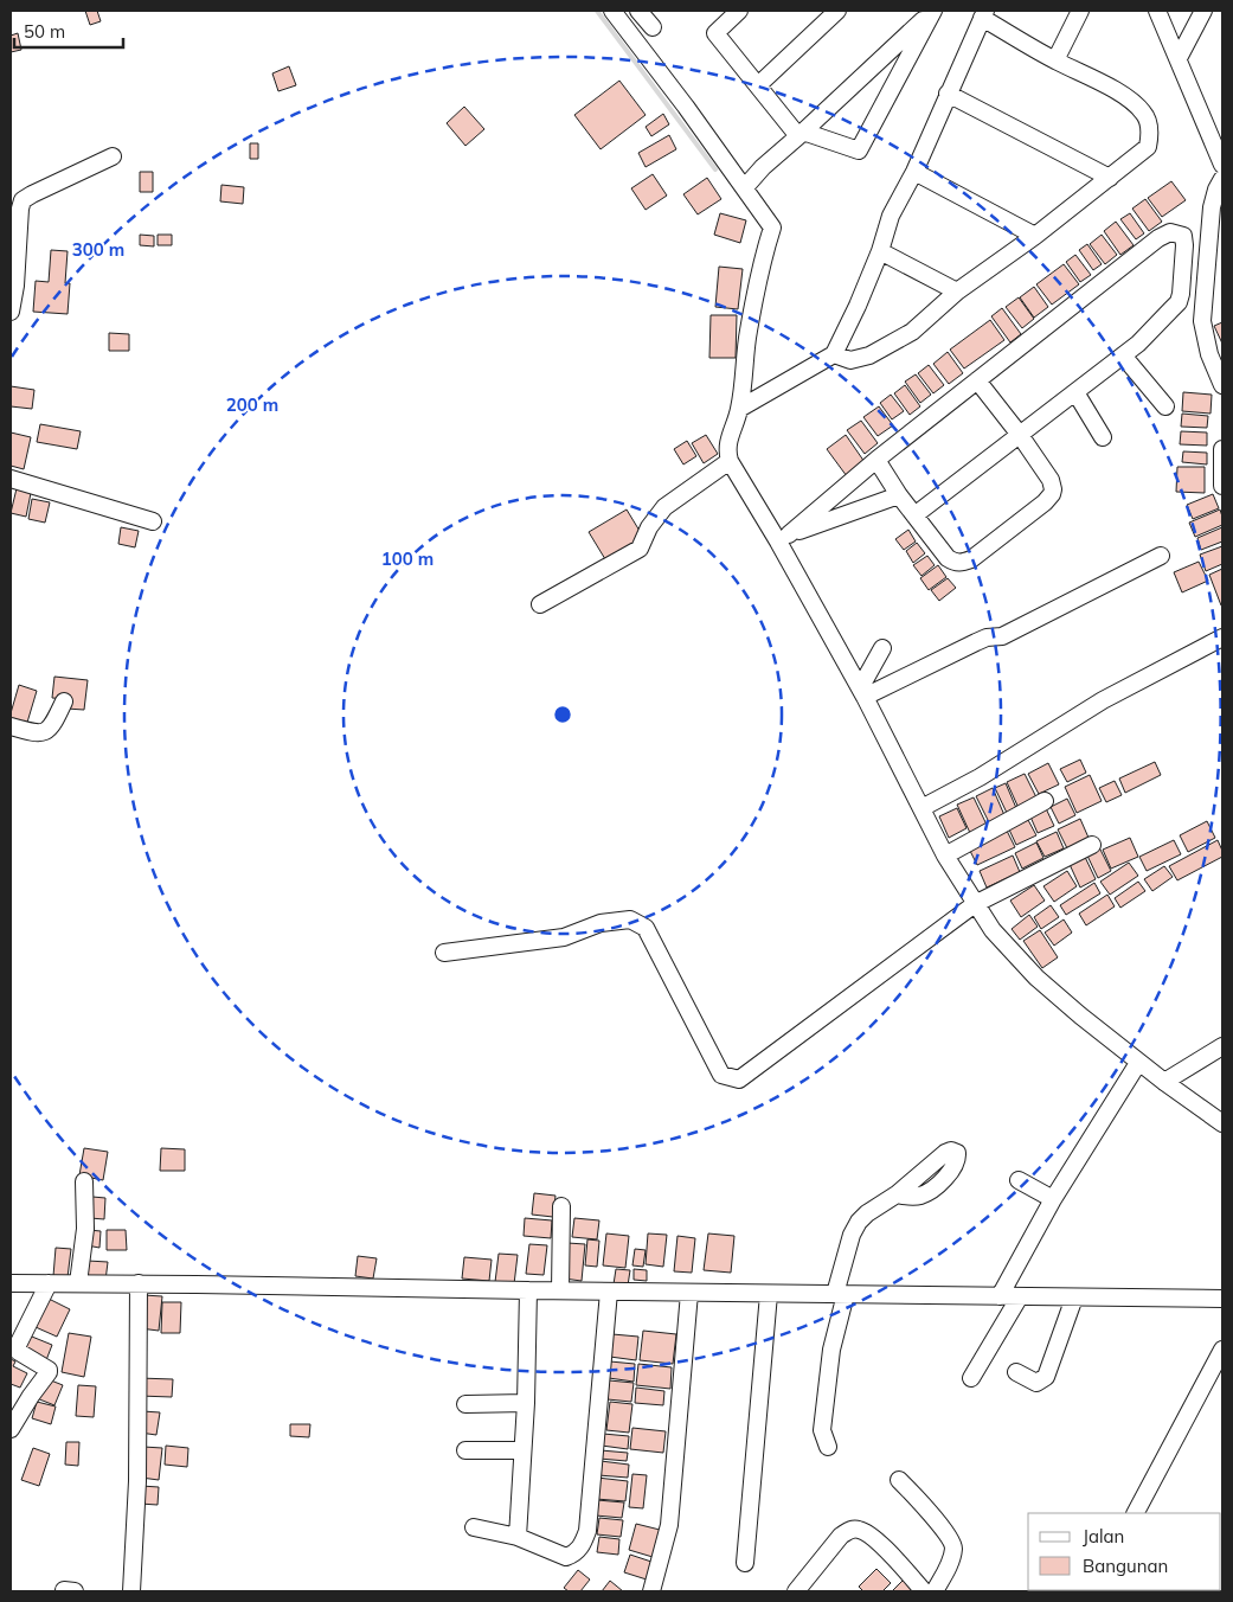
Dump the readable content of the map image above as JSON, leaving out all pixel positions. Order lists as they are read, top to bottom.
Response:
{
  "legend": ["Jalan", "Bangunan"],
  "scale_bar": "50 m",
  "rings": ["300 m", "200 m", "100 m"]
}
